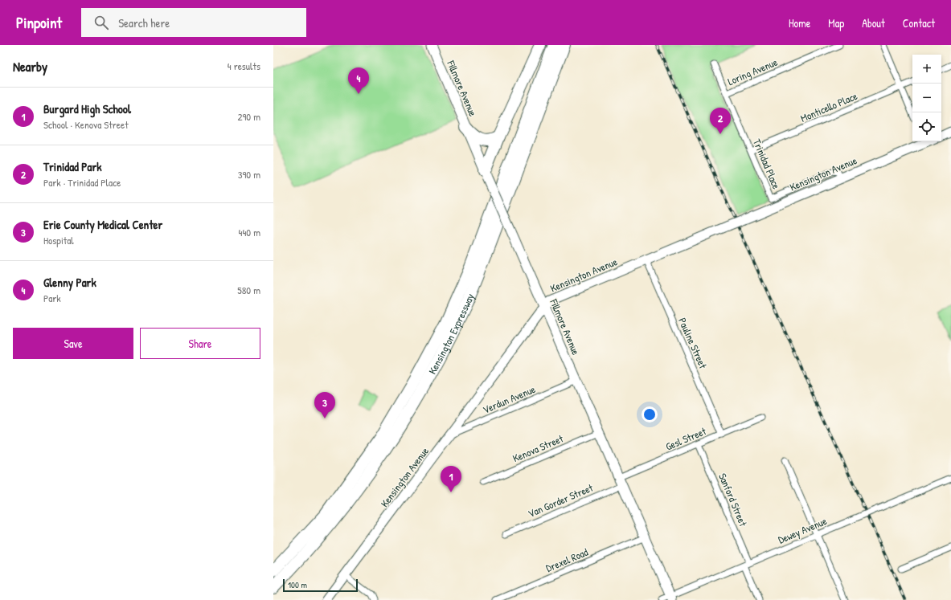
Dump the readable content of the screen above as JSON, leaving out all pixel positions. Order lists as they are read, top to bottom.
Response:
{
  "streets": {
    "highway": ["Kensington Expressway"],
    "street": [
      "Loring Avenue",
      "Fillmore Avenue",
      "Monticello Place",
      "Trinidad Place",
      "Kensington Avenue",
      "Pauline Street",
      "Verdun Avenue",
      "Gesl Street",
      "Kenova Street",
      "Sanford Street",
      "Van Gorder Street",
      "Dewey Avenue",
      "Drexel Road"
    ]
  },
  "crossings": [
    ["Loring Avenue", "Trinidad Place"],
    ["Fillmore Avenue", "Kensington Avenue"],
    ["Fillmore Avenue", "Verdun Avenue"],
    ["Fillmore Avenue", "Gesl Street"],
    ["Fillmore Avenue", "Kenova Street"],
    ["Fillmore Avenue", "Van Gorder Street"],
    ["Fillmore Avenue", "Dewey Avenue"],
    ["Fillmore Avenue", "Drexel Road"],
    ["Monticello Place", "Trinidad Place"],
    ["Trinidad Place", "Kensington Avenue"],
    ["Kensington Avenue", "Pauline Street"],
    ["Kensington Avenue", "Verdun Avenue"],
    ["Pauline Street", "Gesl Street"],
    ["Gesl Street", "Sanford Street"],
    ["Gesl Street", "Van Gorder Street"],
    ["Sanford Street", "Dewey Avenue"]
  ],
  "scale_bar": "100 m",
  "page": {
    "header": "Pinpoint",
    "search": "Search here",
    "nav": [
      "Home",
      "Map",
      "About",
      "Contact"
    ],
    "heading": ["Nearby", "4 results"],
    "map_buttons": ["+", "−"],
    "pins": [
      "4",
      "2",
      "3",
      "1"
    ],
    "list": [
      {
        "mark": "1",
        "name": "Burgard High School",
        "note": "School · Kenova Street",
        "value": "290 m"
      },
      {
        "mark": "2",
        "name": "Trinidad Park",
        "note": "Park · Trinidad Place",
        "value": "390 m"
      },
      {
        "mark": "3",
        "name": "Erie County Medical Center",
        "note": "Hospital",
        "value": "440 m"
      },
      {
        "mark": "4",
        "name": "Glenny Park",
        "note": "Park",
        "value": "580 m"
      }
    ],
    "buttons": ["Save", "Share"],
    "scale": "100 m"
  }
}
